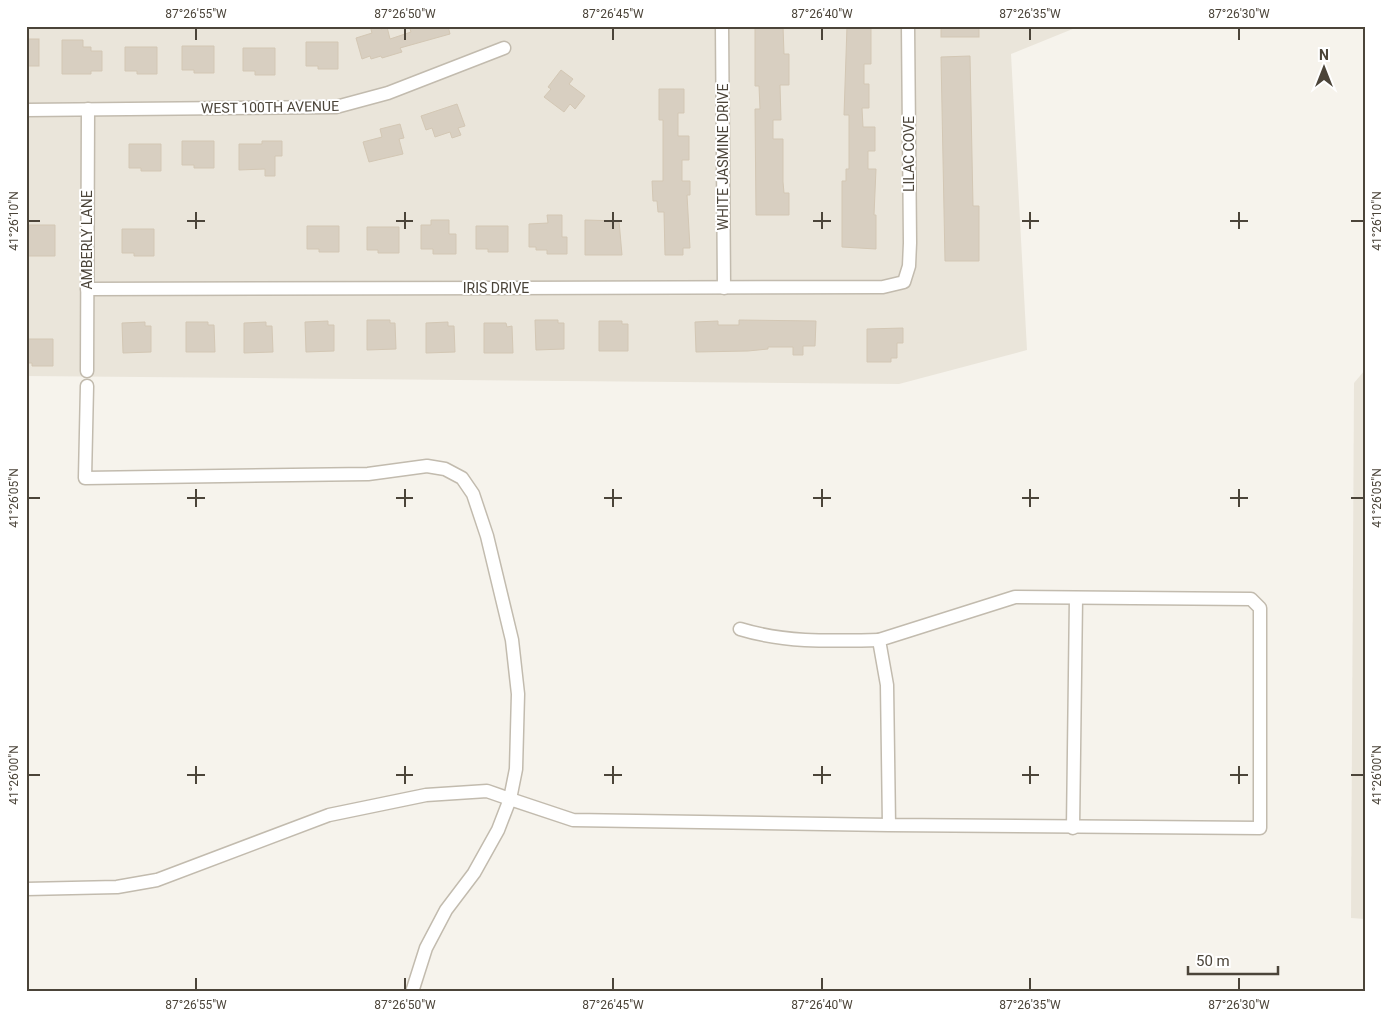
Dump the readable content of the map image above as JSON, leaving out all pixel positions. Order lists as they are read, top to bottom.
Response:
{
  "streets": {
    "street": [
      "WEST 100TH AVENUE",
      "LILAC COVE",
      "WHITE JASMINE DRIVE",
      "AMBERLY LANE",
      "IRIS DRIVE"
    ]
  },
  "crossings": [
    ["WEST 100TH AVENUE", "AMBERLY LANE"],
    ["LILAC COVE", "IRIS DRIVE"],
    ["WHITE JASMINE DRIVE", "IRIS DRIVE"],
    ["AMBERLY LANE", "IRIS DRIVE"]
  ],
  "scale_bar": "50 m",
  "north": "top",
  "coordinates": [
    "87°26'55\"W",
    "87°26'50\"W",
    "87°26'45\"W",
    "87°26'40\"W",
    "87°26'35\"W",
    "87°26'30\"W",
    "41°26'10\"N",
    "41°26'05\"N",
    "41°26'00\"N"
  ]
}
